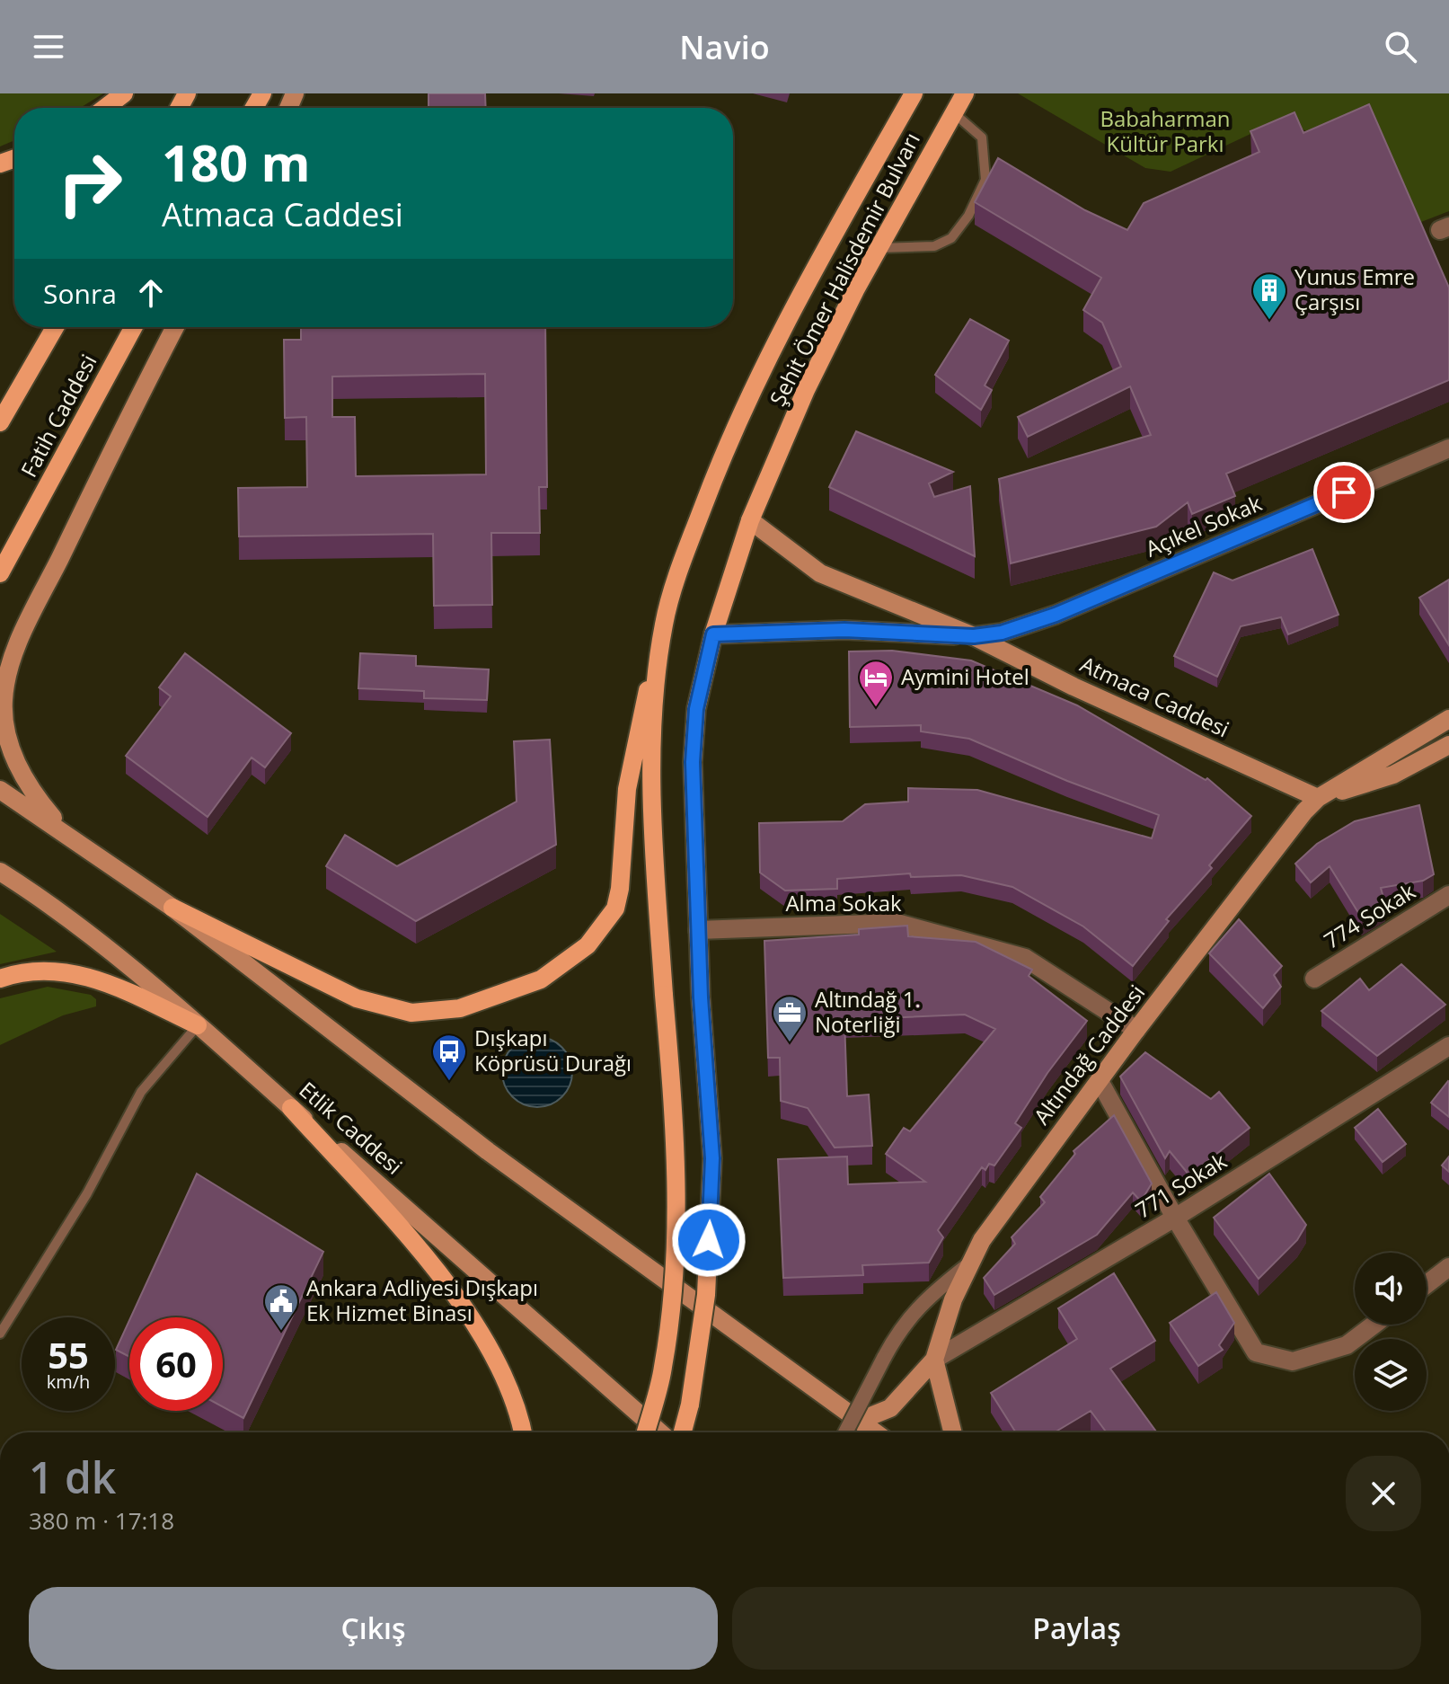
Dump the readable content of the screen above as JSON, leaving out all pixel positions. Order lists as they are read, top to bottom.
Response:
{
  "streets": {
    "main road": [
      "Şehit Ömer Halisdemir Bulvarı",
      "Fatih Caddesi",
      "Atmaca Caddesi",
      "Altındağ Caddesi",
      "Etlik Caddesi"
    ],
    "street": [
      "Açıkel Sokak",
      "Alma Sokak",
      "774 Sokak",
      "771 Sokak"
    ]
  },
  "crossings": [
    ["Şehit Ömer Halisdemir Bulvarı", "Atmaca Caddesi"],
    ["Şehit Ömer Halisdemir Bulvarı", "Alma Sokak"],
    ["Açıkel Sokak", "Atmaca Caddesi"],
    ["Atmaca Caddesi", "Altındağ Caddesi"],
    ["Alma Sokak", "Altındağ Caddesi"],
    ["Altındağ Caddesi", "771 Sokak"]
  ],
  "parks": ["Babaharman Kültür Parkı"],
  "places": {
    "building": ["Yunus Emre Çarşısı"],
    "hotel": ["Aymini Hotel"],
    "office": ["Altındağ 1. Noterliği"],
    "bus stop": ["Dışkapı Köprüsü Durağı"],
    "public building": ["Ankara Adliyesi Dışkapı Ek Hizmet Binası"]
  },
  "page": {
    "header": "Navio",
    "turn": ["180 m", "Atmaca Caddesi"],
    "then": "Sonra",
    "speed": "55 km/h",
    "limit": "60",
    "heading": ["1 dk", "380 m · 17:18"],
    "buttons": ["Çıkış", "Paylaş"]
  }
}
